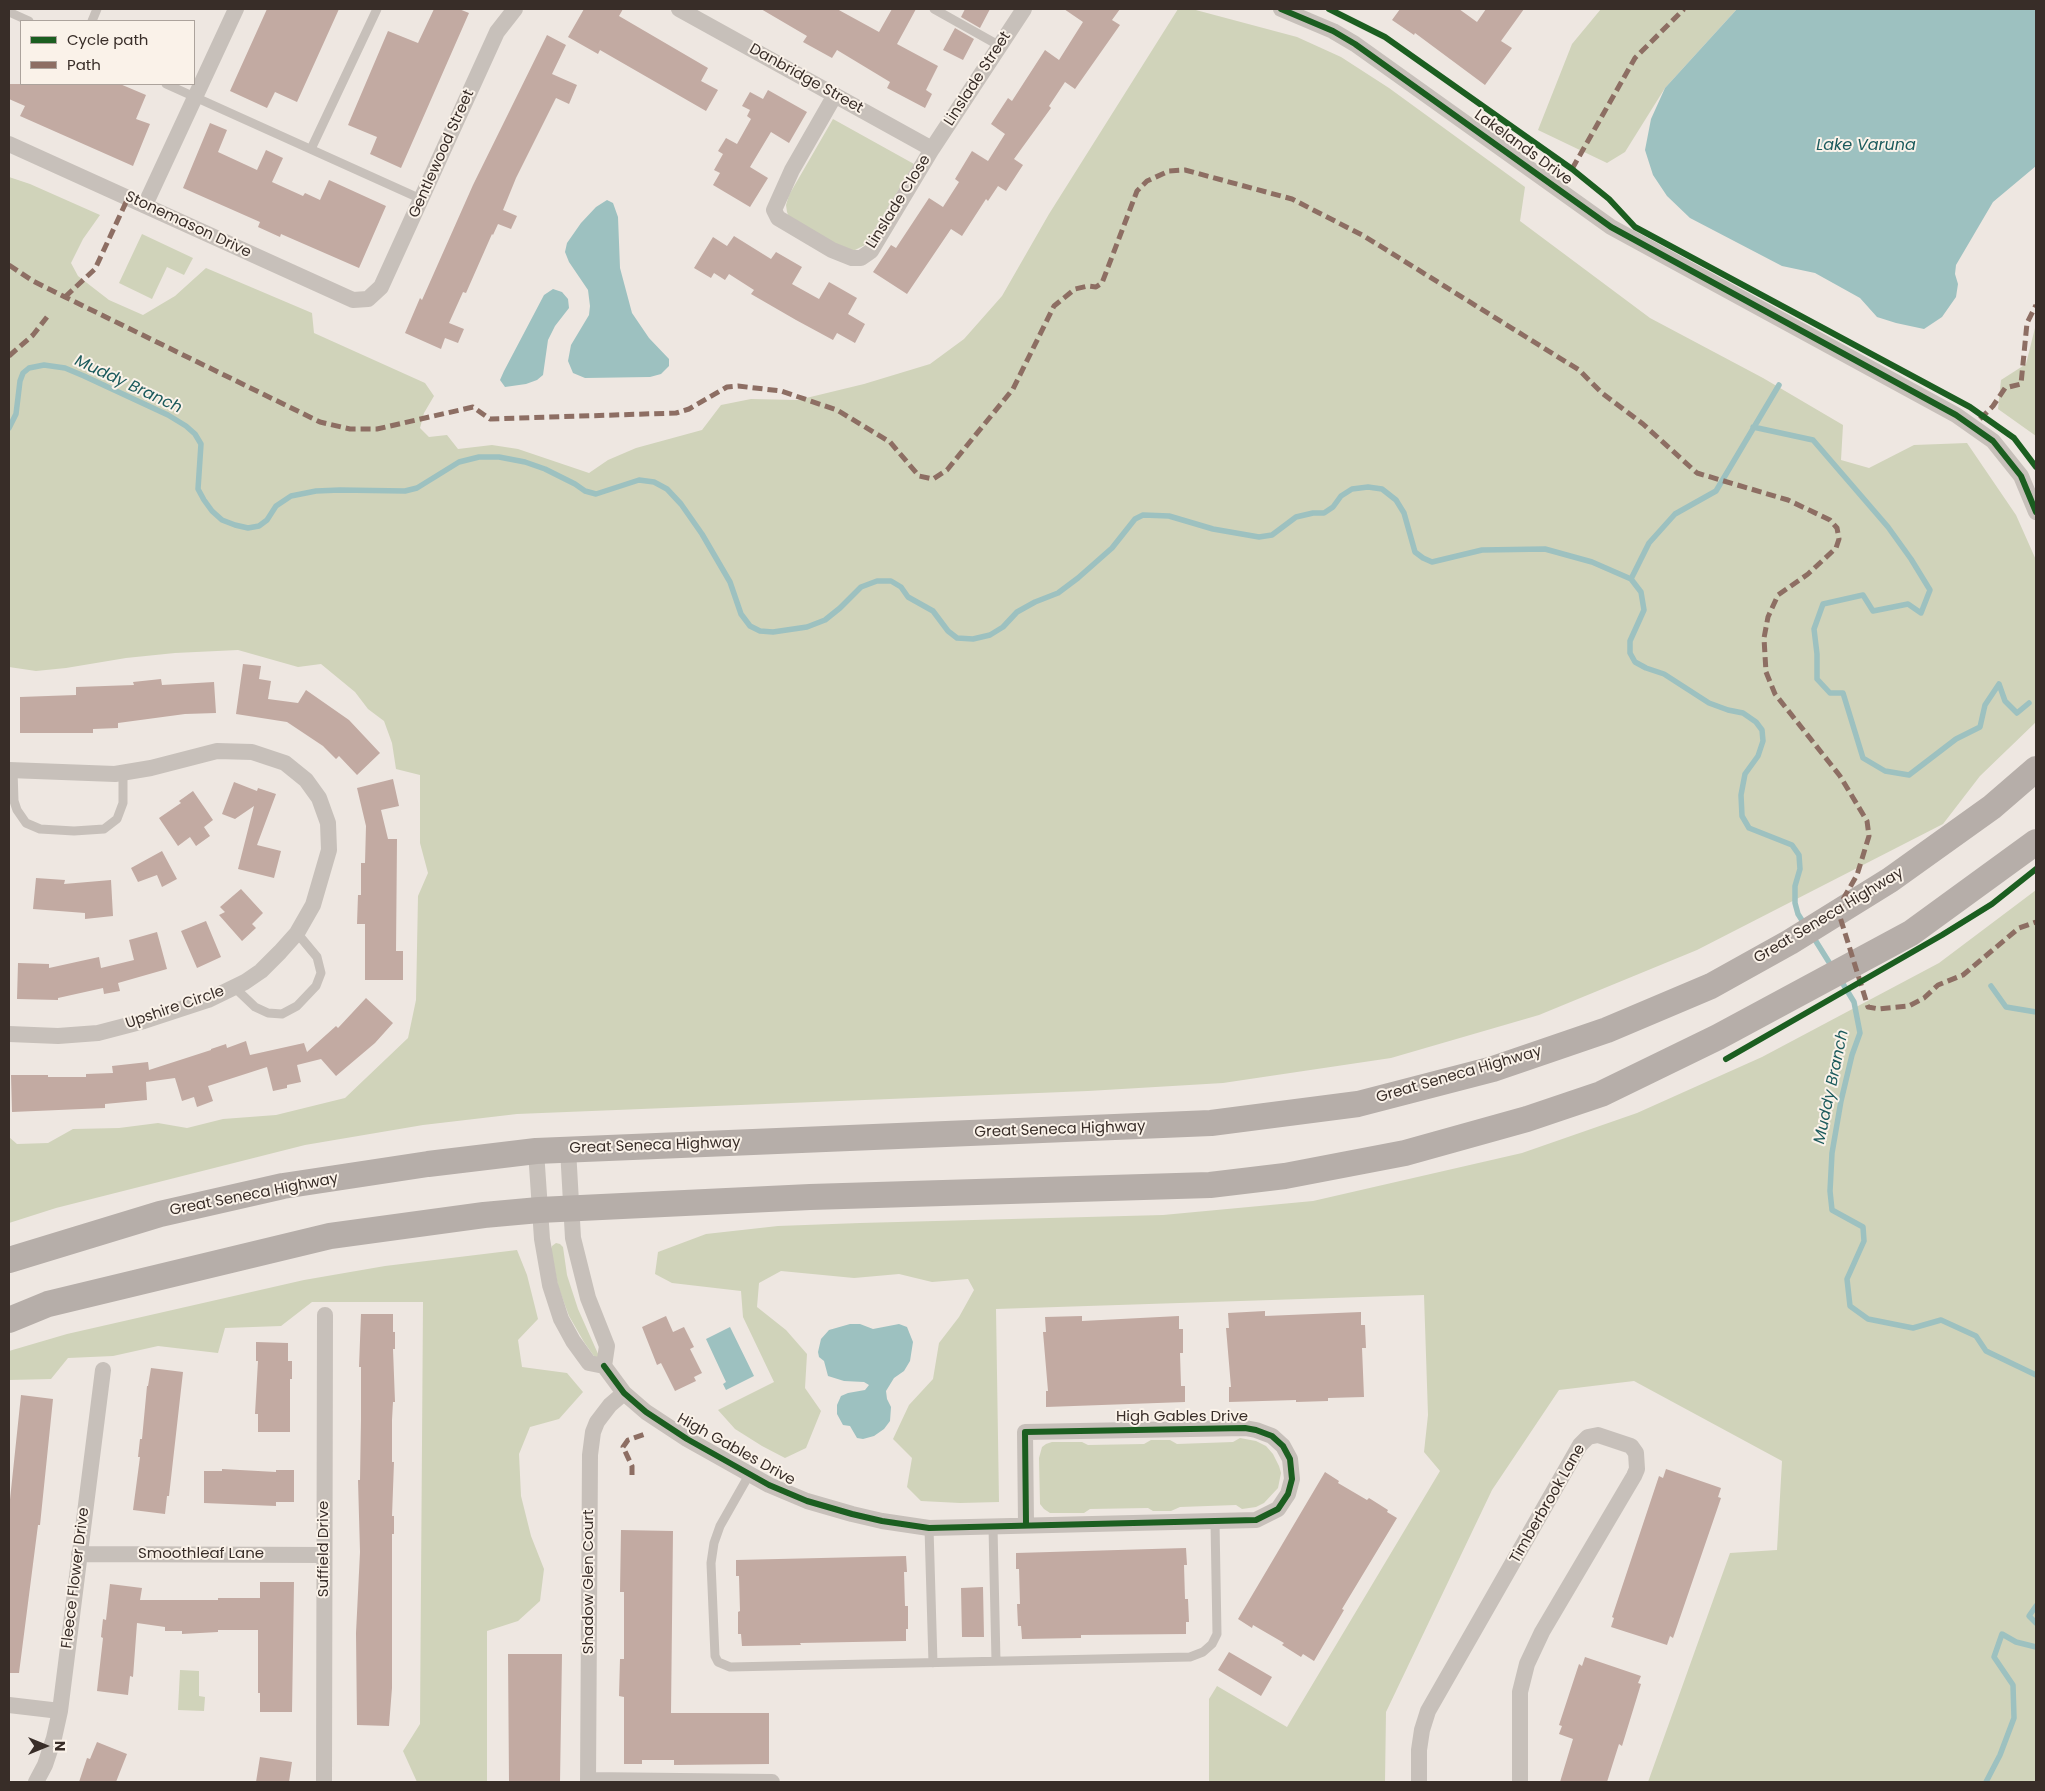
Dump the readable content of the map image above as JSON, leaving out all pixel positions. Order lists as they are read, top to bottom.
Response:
{
  "streets": {
    "main road": ["Great Seneca Highway"],
    "street": [
      "Danbridge Street",
      "Linslade Street",
      "Lakelands Drive",
      "Gentlewood Street",
      "Linslade Close",
      "Stonemason Drive",
      "Upshire Circle",
      "High Gables Drive",
      "Timberbrook Lane",
      "Suffield Drive",
      "Smoothleaf Lane",
      "Fleece Flower Drive",
      "Shadow Glen Court"
    ]
  },
  "crossings": [
    ["Danbridge Street", "Linslade Street"],
    ["Danbridge Street", "Linslade Close"],
    ["Linslade Street", "Linslade Close"],
    ["Gentlewood Street", "Stonemason Drive"],
    ["Great Seneca Highway", "High Gables Drive"],
    ["High Gables Drive", "Shadow Glen Court"],
    ["Suffield Drive", "Smoothleaf Lane"],
    ["Smoothleaf Lane", "Fleece Flower Drive"]
  ],
  "water": ["Lake Varuna", "Muddy Branch"],
  "legend": ["Cycle path", "Path"],
  "north": "right"
}
